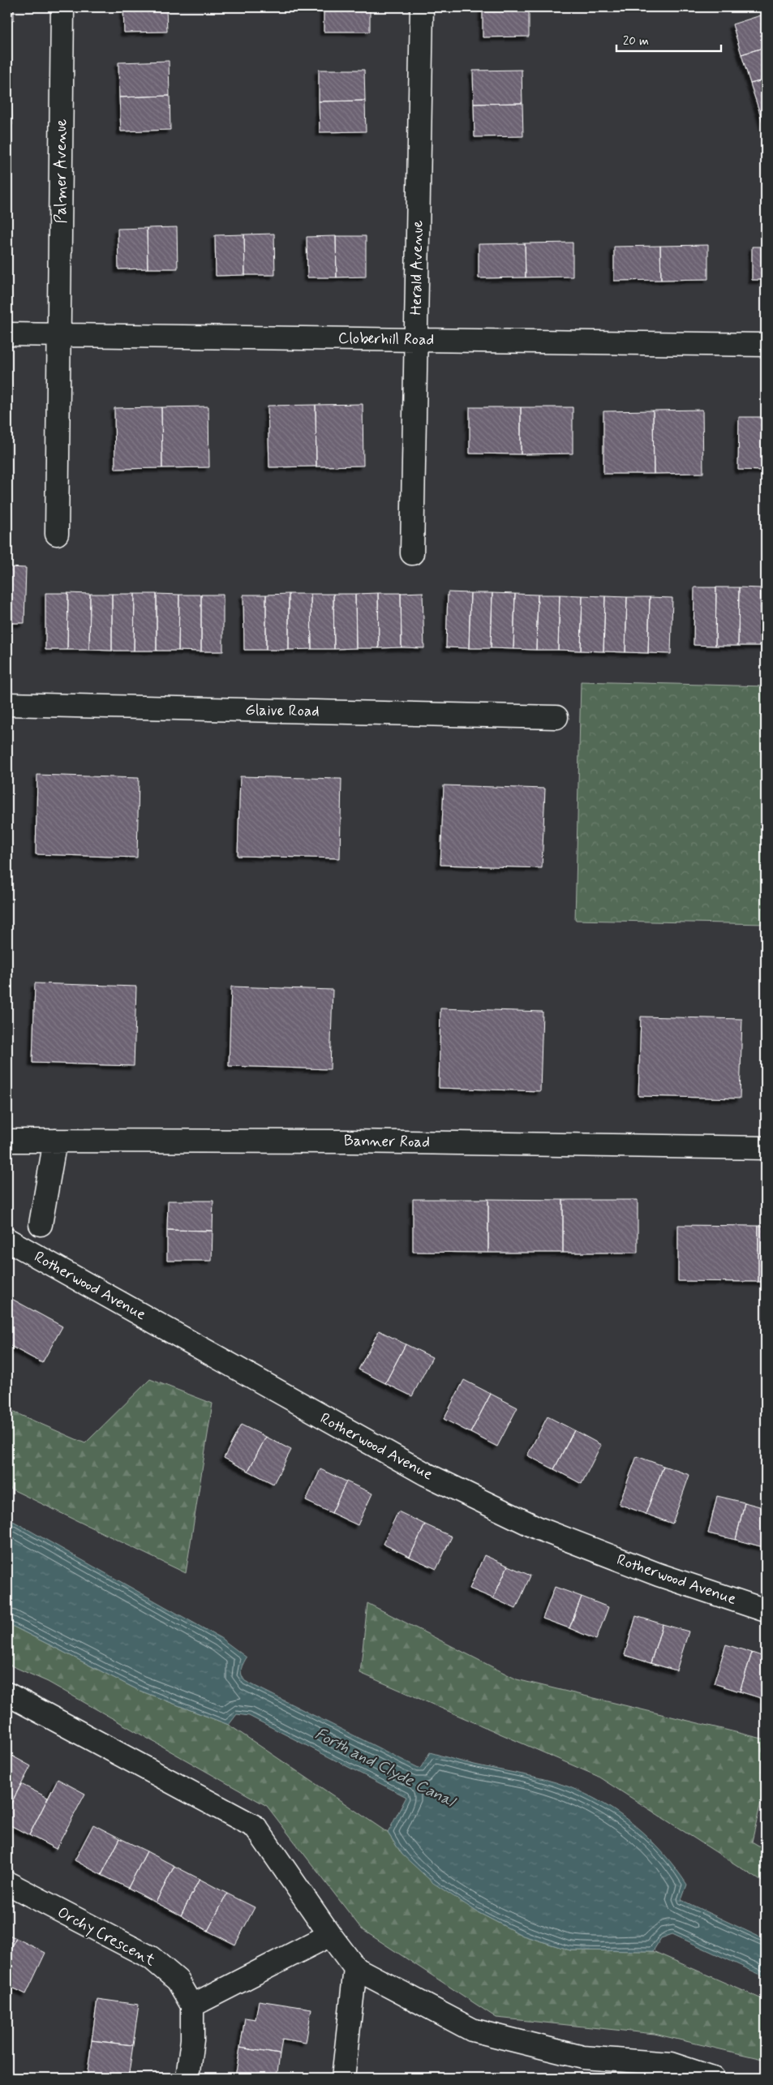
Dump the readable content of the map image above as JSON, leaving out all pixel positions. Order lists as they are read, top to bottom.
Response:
{
  "streets": {
    "street": [
      "Palmer Avenue",
      "Herald Avenue",
      "Cloberhill Road",
      "Glaive Road",
      "Banner Road",
      "Rotherwood Avenue",
      "Orchy Crescent"
    ]
  },
  "crossings": [
    ["Palmer Avenue", "Cloberhill Road"],
    ["Herald Avenue", "Cloberhill Road"]
  ],
  "water": ["Forth and Clyde Canal"],
  "scale_bar": "20 m"
}
